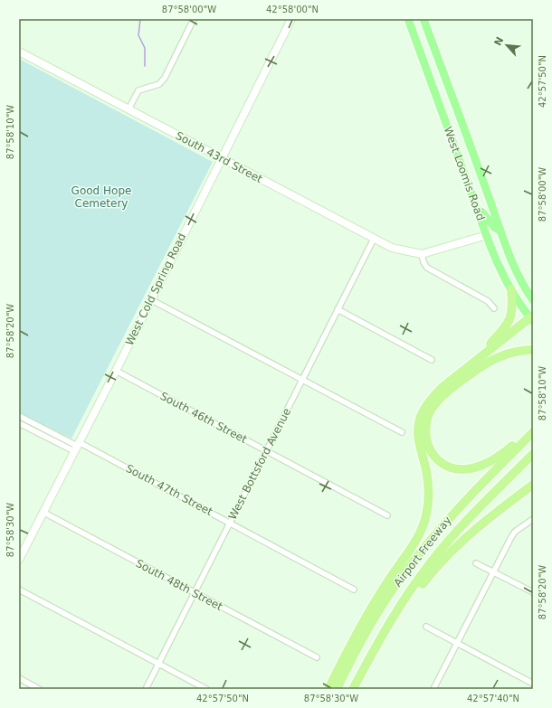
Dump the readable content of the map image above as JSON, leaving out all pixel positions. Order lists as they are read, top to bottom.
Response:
{
  "streets": {
    "highway": ["Airport Freeway"],
    "main road": ["West Loomis Road"],
    "street": [
      "South 43rd Street",
      "West Cold Spring Road",
      "South 46th Street",
      "West Bottsford Avenue",
      "South 47th Street",
      "South 48th Street"
    ]
  },
  "crossings": [
    ["South 43rd Street", "West Loomis Road"],
    ["South 43rd Street", "West Cold Spring Road"],
    ["South 43rd Street", "West Bottsford Avenue"],
    ["West Cold Spring Road", "South 46th Street"],
    ["West Cold Spring Road", "South 47th Street"],
    ["West Cold Spring Road", "South 48th Street"],
    ["South 46th Street", "West Bottsford Avenue"],
    ["West Bottsford Avenue", "South 47th Street"],
    ["West Bottsford Avenue", "South 48th Street"]
  ],
  "parks": ["Good Hope Cemetery"],
  "north": "top left",
  "coordinates": [
    "87°58'00\"W",
    "42°58'00\"N",
    "42°57'50\"N",
    "87°58'10\"W",
    "87°58'20\"W",
    "87°58'30\"W",
    "42°57'40\"N"
  ]
}
